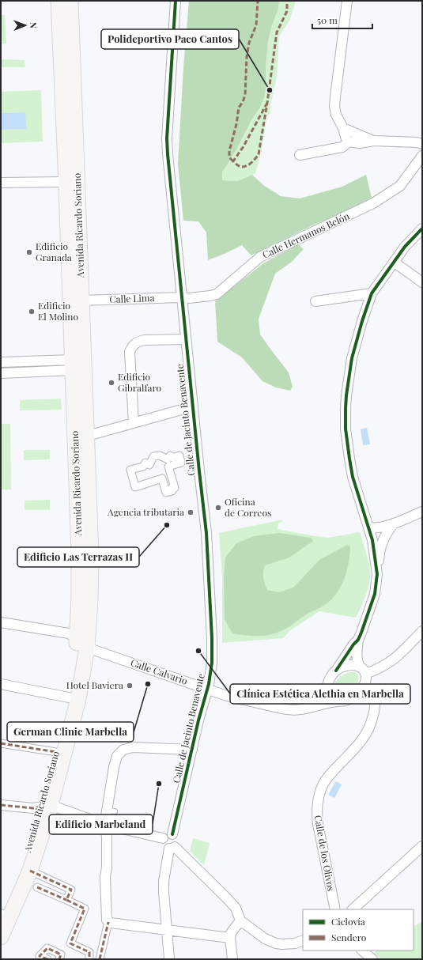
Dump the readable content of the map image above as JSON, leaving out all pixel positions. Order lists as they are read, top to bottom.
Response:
{
  "streets": {
    "main road": ["Avenida Ricardo Soriano"],
    "street": [
      "Calle Hermanos Belón",
      "Calle Lima",
      "Calle de Jacinto Benavente",
      "Calle Calvario",
      "Calle de los Olivos"
    ]
  },
  "crossings": [
    ["Avenida Ricardo Soriano", "Calle Lima"],
    ["Avenida Ricardo Soriano", "Calle Calvario"],
    ["Calle Hermanos Belón", "Calle Lima"],
    ["Calle Hermanos Belón", "Calle de Jacinto Benavente"],
    ["Calle Lima", "Calle de Jacinto Benavente"],
    ["Calle de Jacinto Benavente", "Calle Calvario"],
    ["Calle Calvario", "Calle de los Olivos"]
  ],
  "places": [
    "Polideportivo Paco Cantos",
    "Edificio Granada",
    "Edificio El Molino",
    "Edificio Gibralfaro",
    "Oficina de Correos",
    "Agencia tributaria",
    "Edificio Las Terrazas II",
    "Clínica Estética Alethia en Marbella",
    "German Clinic Marbella",
    "Hotel Baviera",
    "Edificio Marbeland"
  ],
  "legend": ["Ciclovía", "Sendero"],
  "scale_bar": "50 m",
  "north": "right"
}
